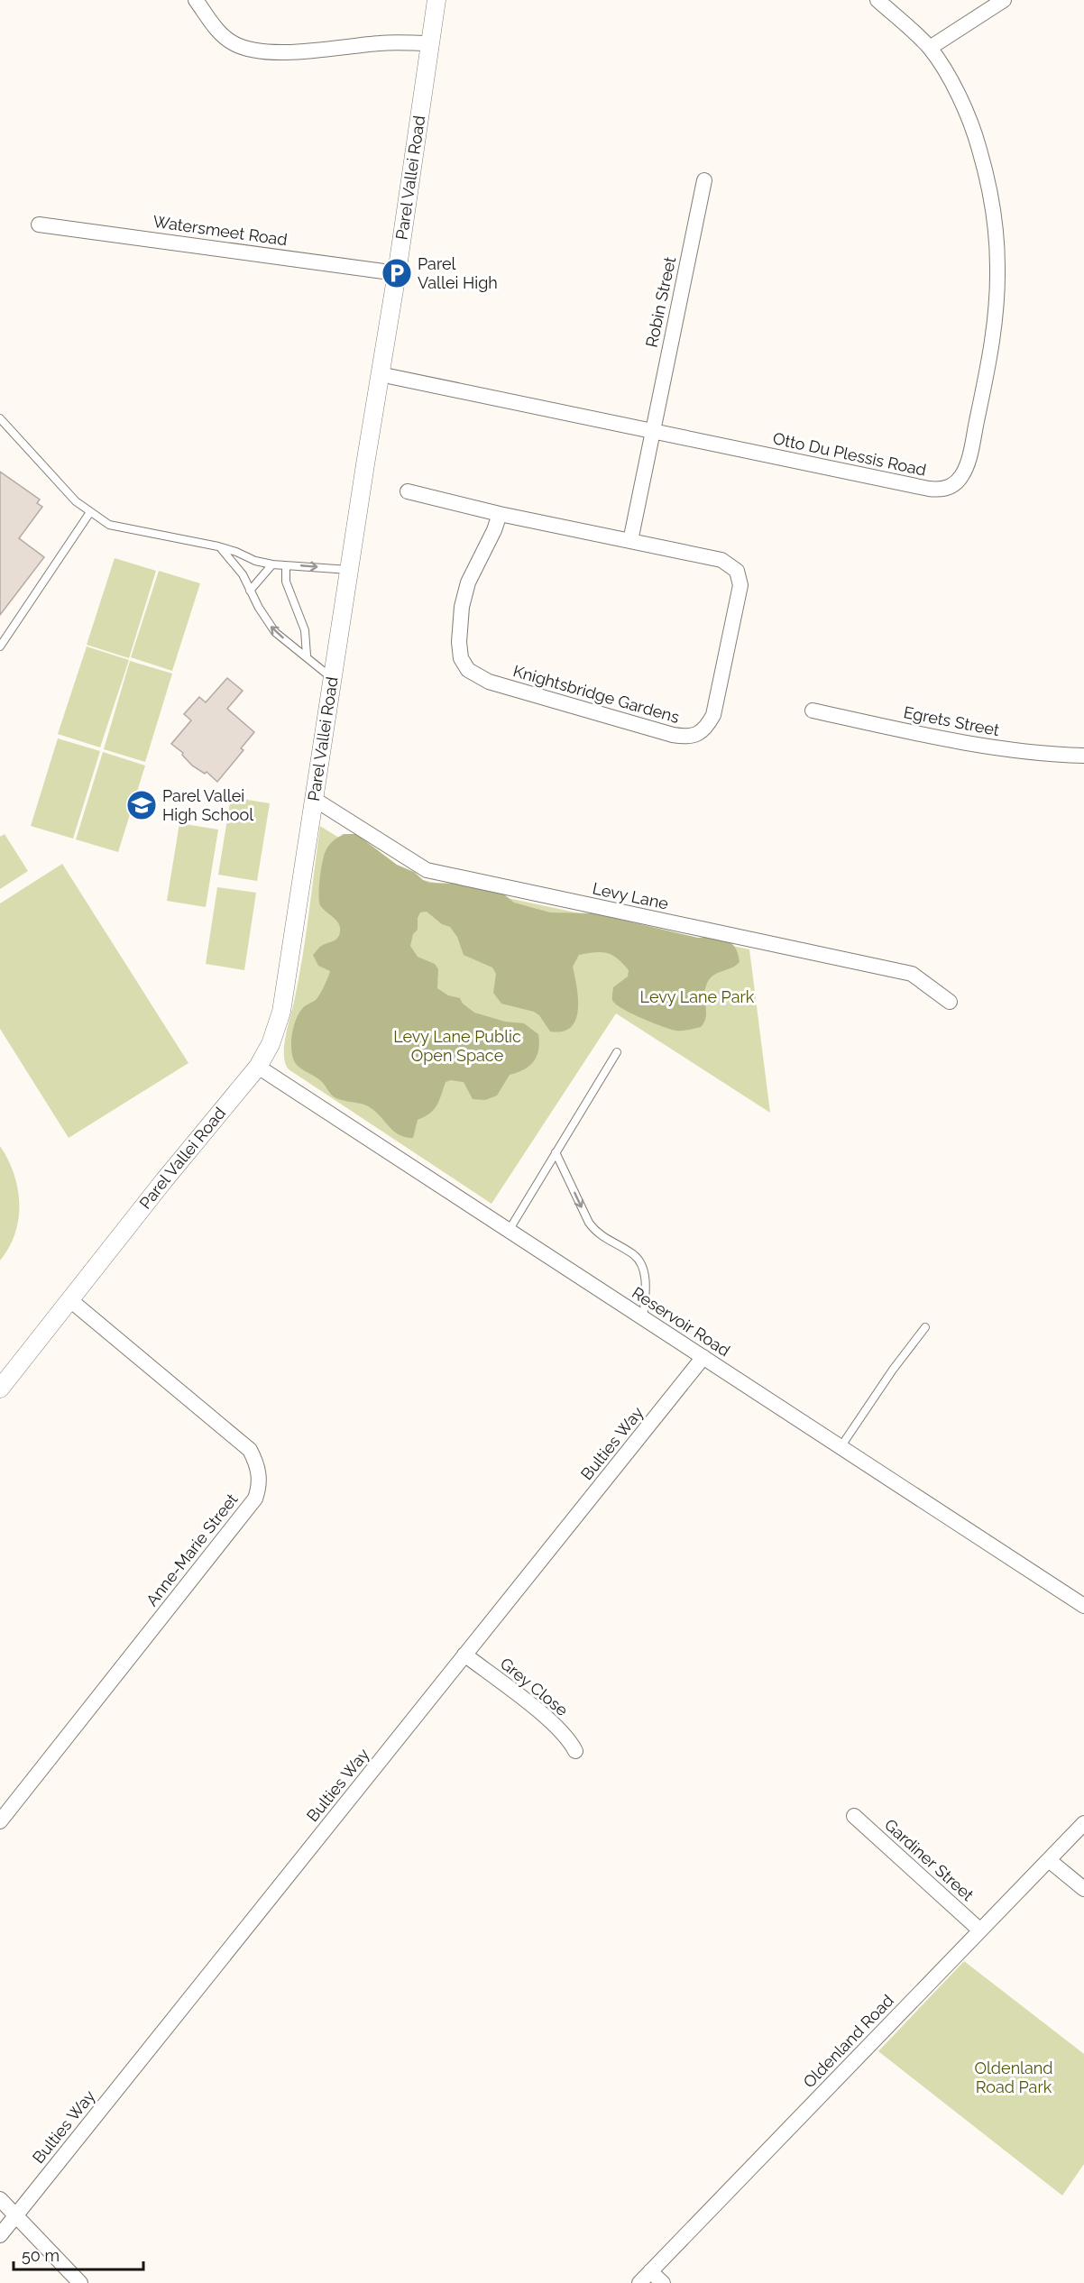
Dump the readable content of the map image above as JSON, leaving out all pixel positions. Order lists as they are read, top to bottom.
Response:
{
  "streets": {
    "street": [
      "Parel Vallei Road",
      "Watersmeet Road",
      "Robin Street",
      "Otto Du Plessis Road",
      "Knightsbridge Gardens",
      "Egrets Street",
      "Levy Lane",
      "Reservoir Road",
      "Bulties Way",
      "Anne-Marie Street",
      "Grey Close",
      "Gardiner Street",
      "Oldenland Road"
    ]
  },
  "crossings": [
    ["Parel Vallei Road", "Watersmeet Road"],
    ["Parel Vallei Road", "Otto Du Plessis Road"],
    ["Parel Vallei Road", "Levy Lane"],
    ["Parel Vallei Road", "Reservoir Road"],
    ["Parel Vallei Road", "Anne-Marie Street"],
    ["Robin Street", "Otto Du Plessis Road"],
    ["Reservoir Road", "Bulties Way"],
    ["Bulties Way", "Grey Close"],
    ["Gardiner Street", "Oldenland Road"]
  ],
  "parks": ["Levy Lane Park", "Levy Lane Public Open Space", "Oldenland Road Park"],
  "places": {
    "parking": ["Parel Vallei High"],
    "school or university": ["Parel Vallei High School"]
  },
  "scale_bar": "50 m"
}
